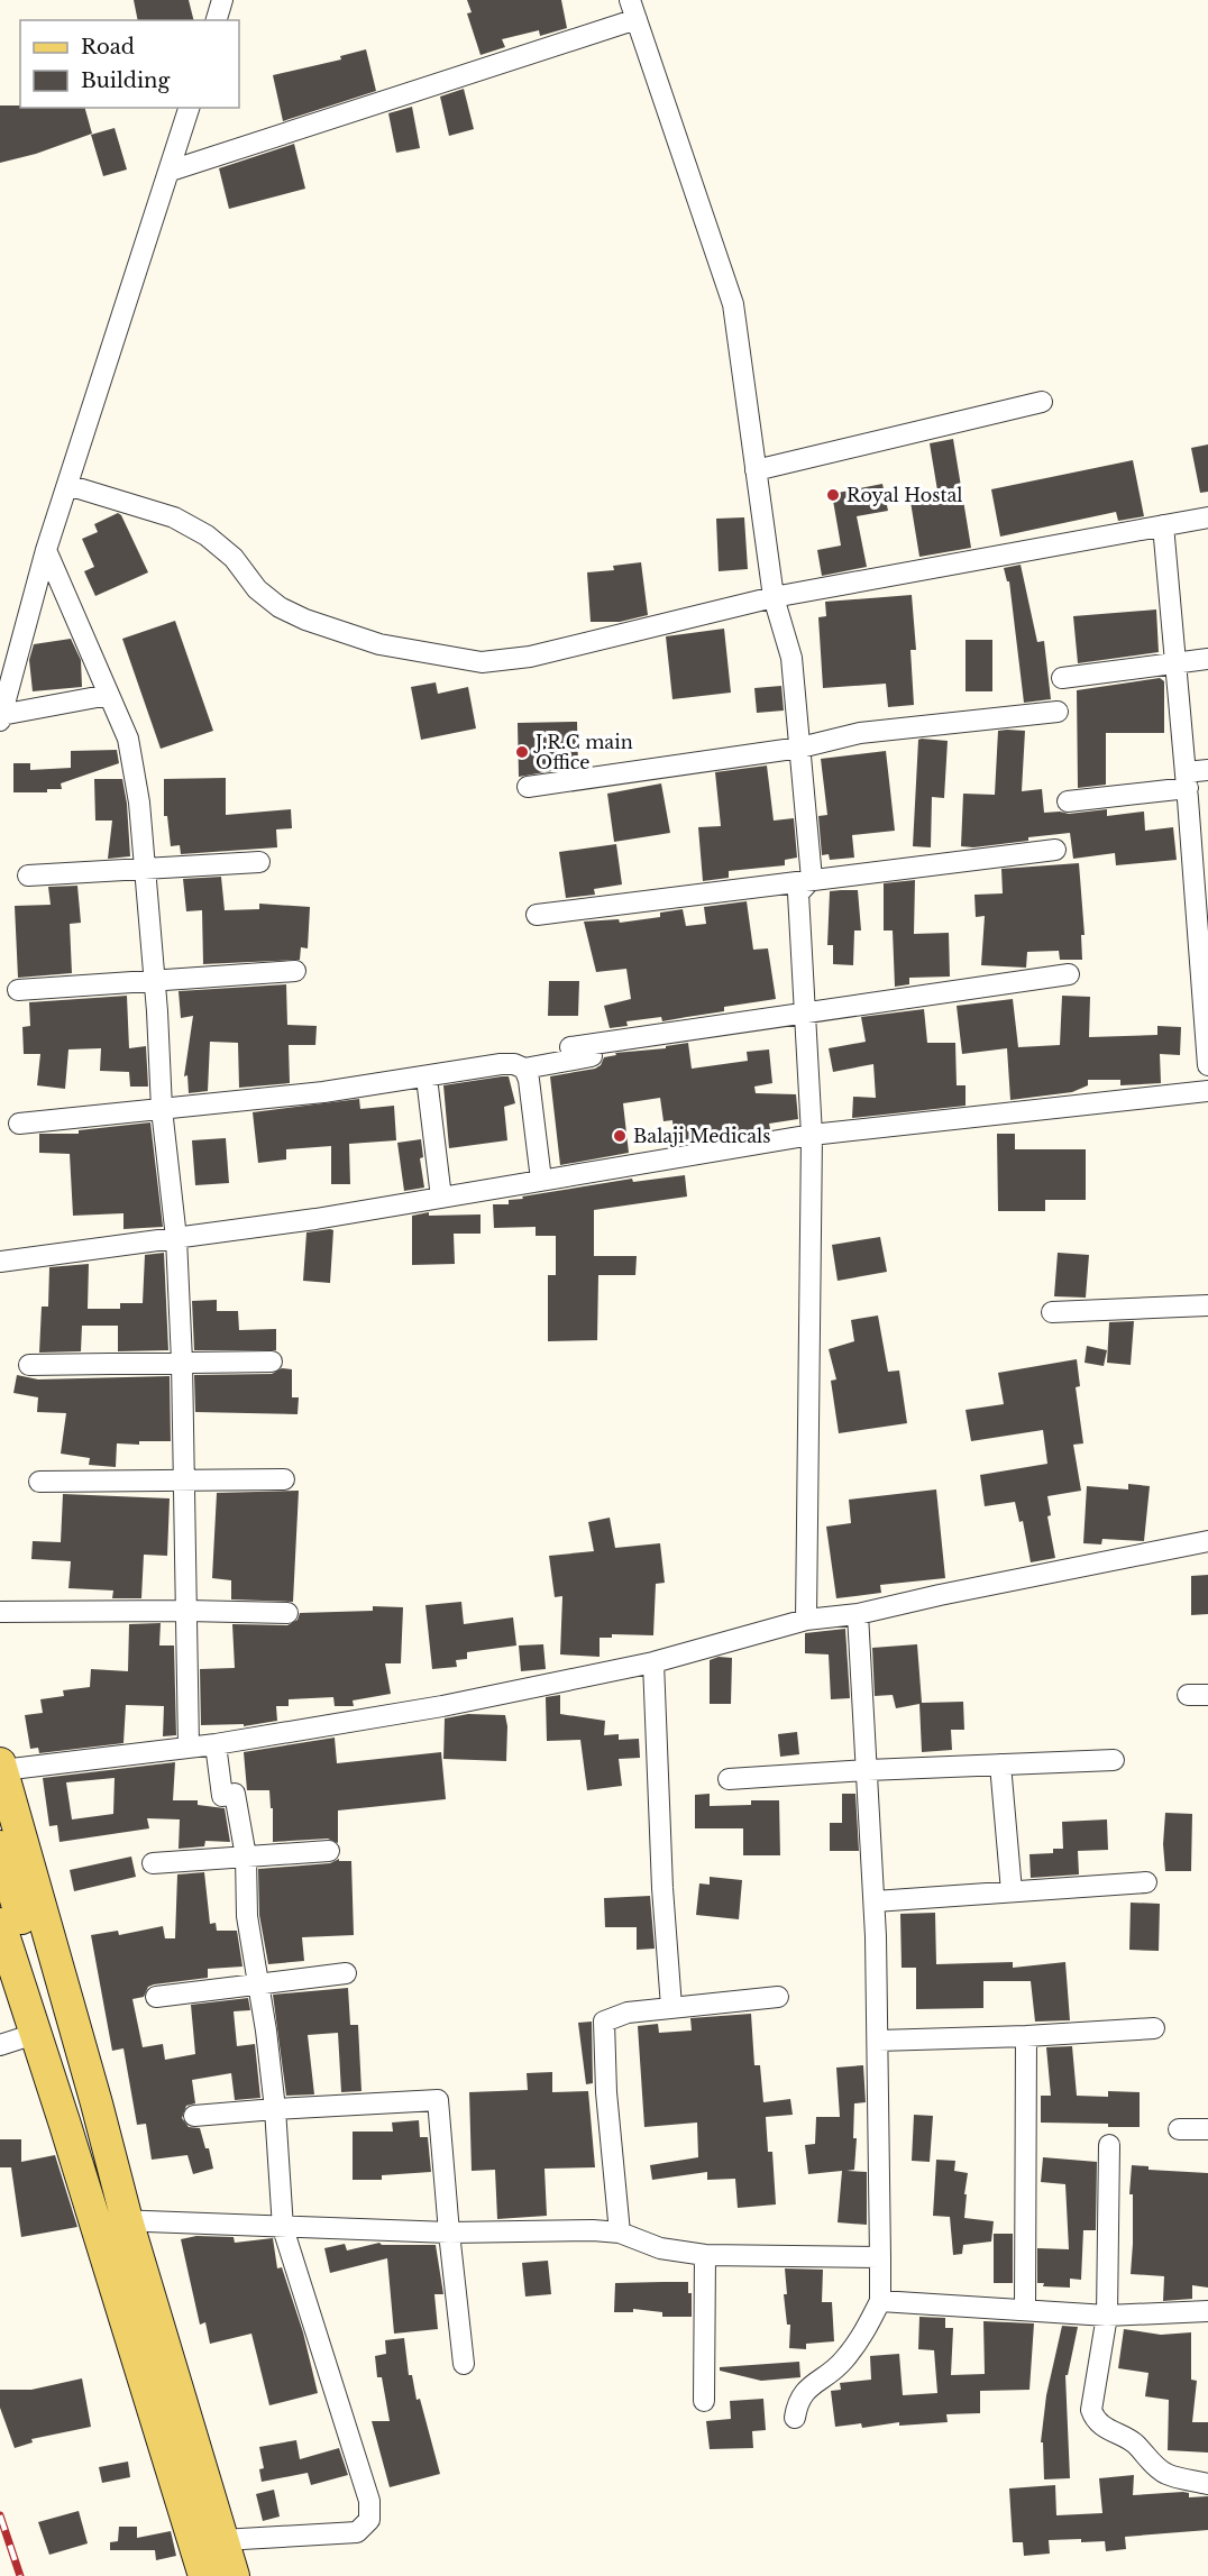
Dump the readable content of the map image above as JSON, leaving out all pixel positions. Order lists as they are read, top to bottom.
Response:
{
  "places": ["Royal Hostal", "J.R.C main Office", "Balaji Medicals"],
  "legend": ["Road", "Building"]
}
